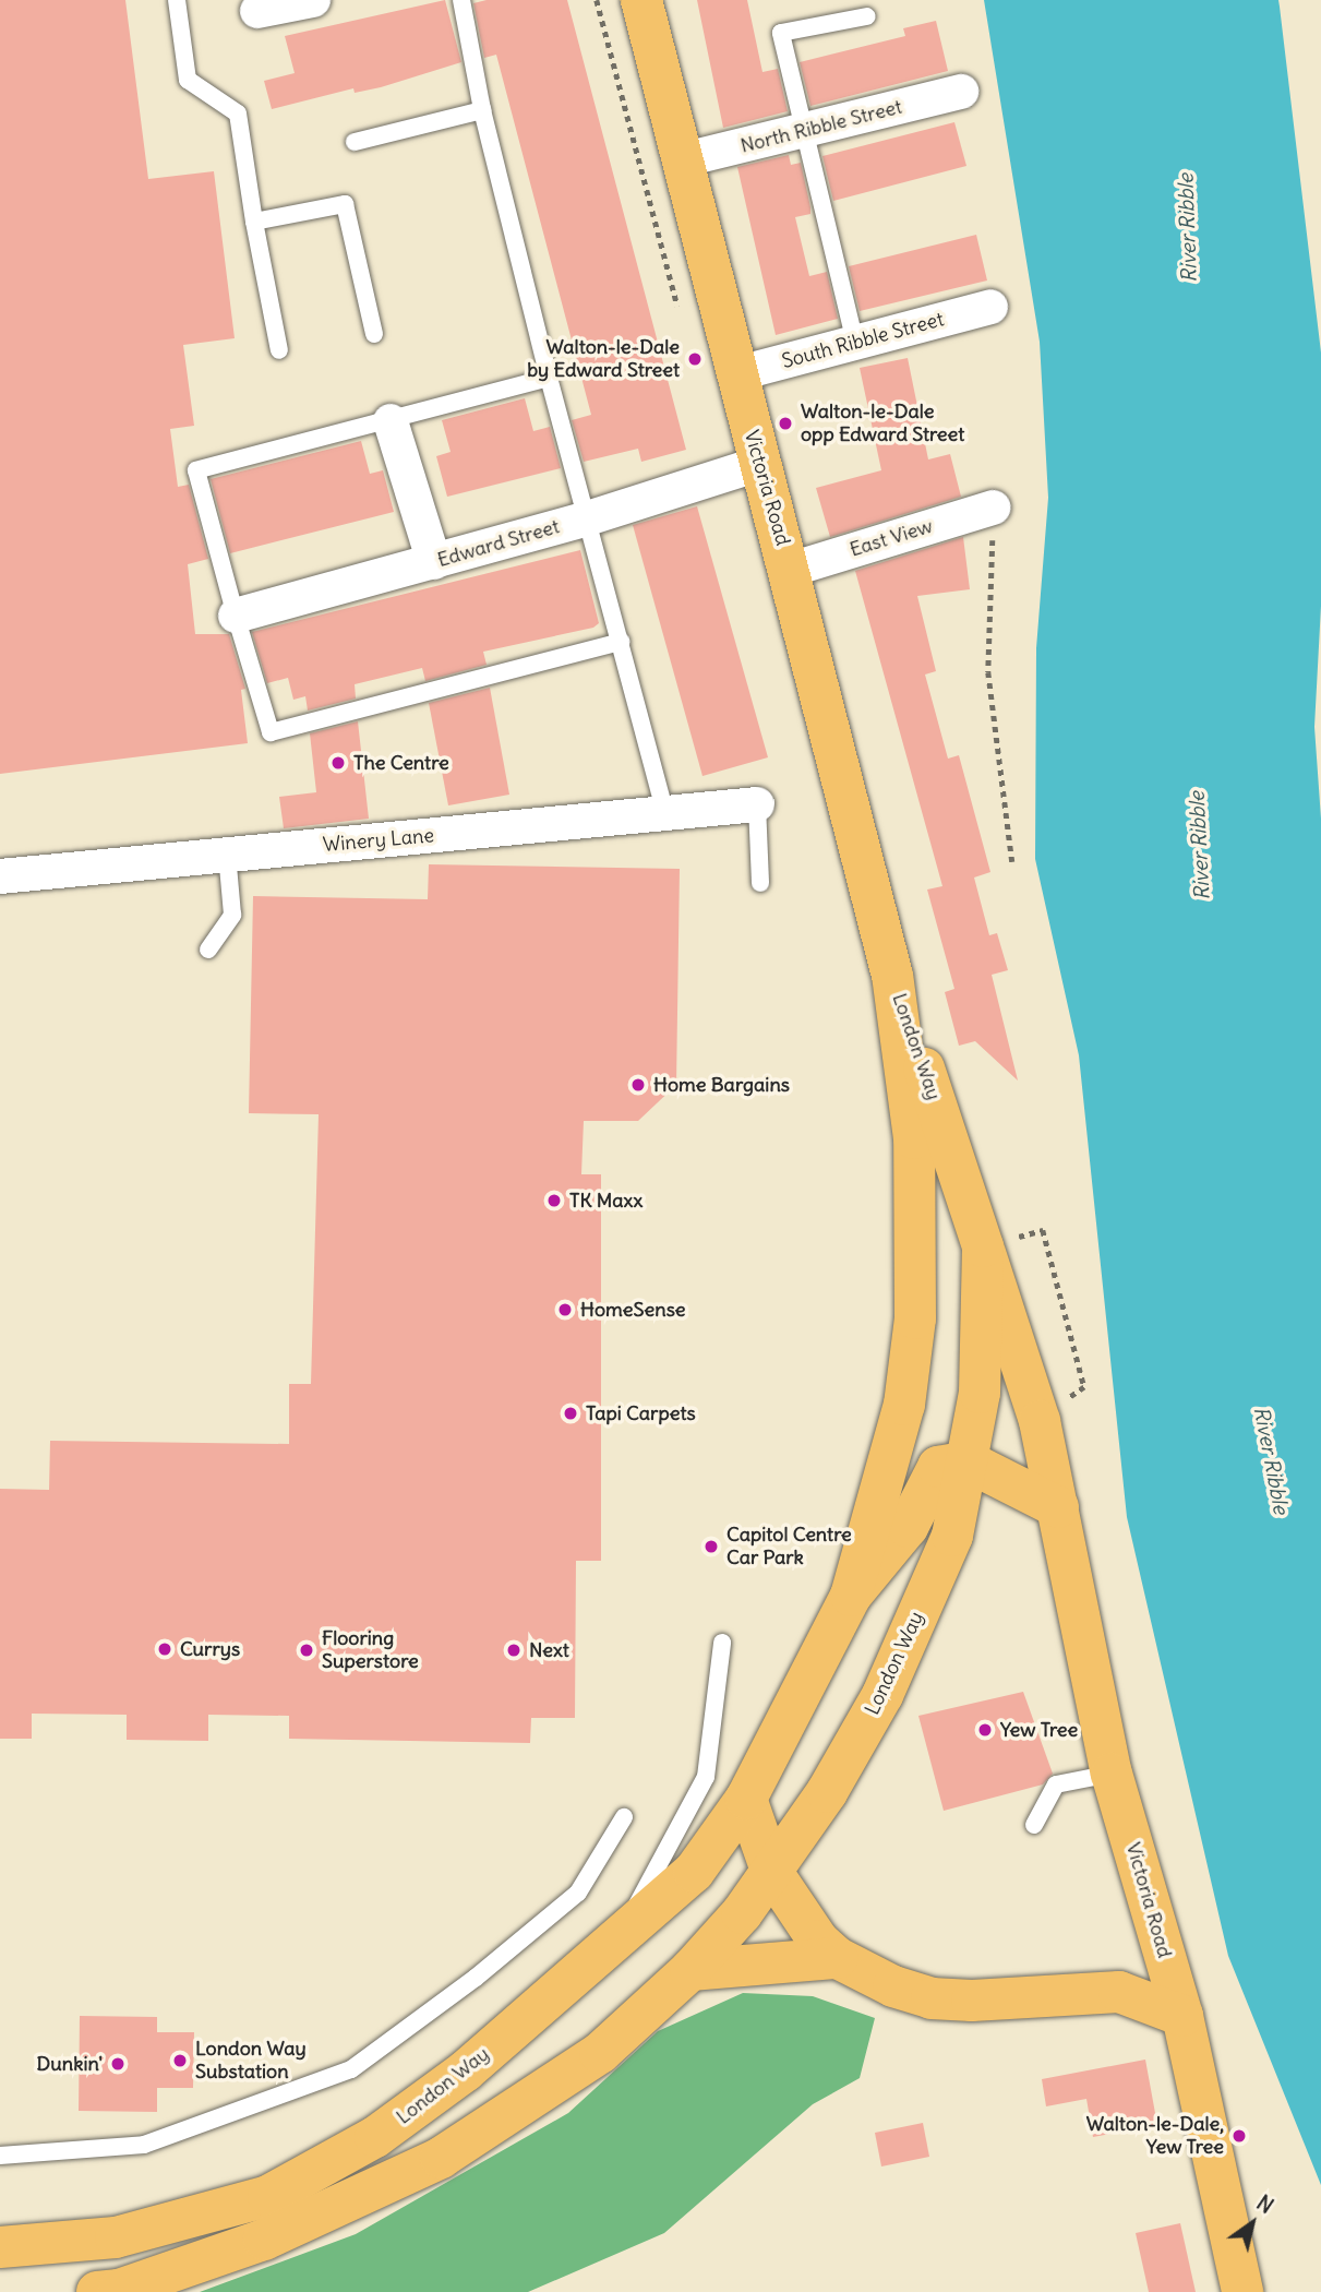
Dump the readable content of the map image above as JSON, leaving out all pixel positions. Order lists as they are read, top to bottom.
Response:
{
  "streets": {
    "main road": ["Victoria Road", "London Way"],
    "street": [
      "North Ribble Street",
      "South Ribble Street",
      "East View",
      "Edward Street",
      "Winery Lane"
    ]
  },
  "crossings": [
    ["North Ribble Street", "Victoria Road"],
    ["South Ribble Street", "Victoria Road"],
    ["Victoria Road", "East View"],
    ["Victoria Road", "Edward Street"],
    ["Victoria Road", "London Way"]
  ],
  "water": ["River Ribble"],
  "places": [
    "Walton-le-Dale by Edward Street",
    "Walton-le-Dale opp Edward Street",
    "The Centre",
    "Home Bargains",
    "TK Maxx",
    "HomeSense",
    "Tapi Carpets",
    "Capitol Centre Car Park",
    "Currys",
    "Flooring Superstore",
    "Next",
    "Yew Tree",
    "London Way Substation",
    "Dunkin'",
    "Walton-le-Dale, Yew Tree"
  ],
  "north": "top right"
}
